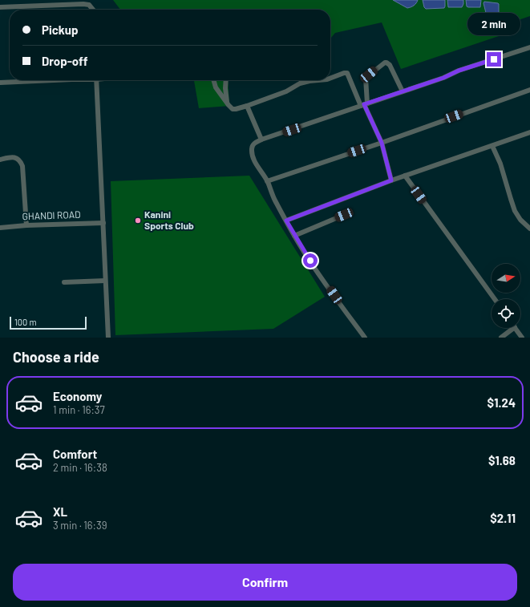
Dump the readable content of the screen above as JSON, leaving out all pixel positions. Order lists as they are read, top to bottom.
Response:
{
  "streets": {
    "street": ["GHANDI ROAD"]
  },
  "places": ["Kanini Sports Club"],
  "scale_bar": "100 m",
  "north": "right",
  "page": {
    "banner": ["Pickup", "Drop-off"],
    "bubble": "2 min",
    "scale": "100 m",
    "heading": "Choose a ride",
    "list": [
      {
        "name": "Economy",
        "note": "1 min · 16:37",
        "value": "$1.24"
      },
      {
        "name": "Comfort",
        "note": "2 min · 16:38",
        "value": "$1.68"
      },
      {
        "name": "XL",
        "note": "3 min · 16:39",
        "value": "$2.11"
      }
    ],
    "buttons": "Confirm"
  }
}
